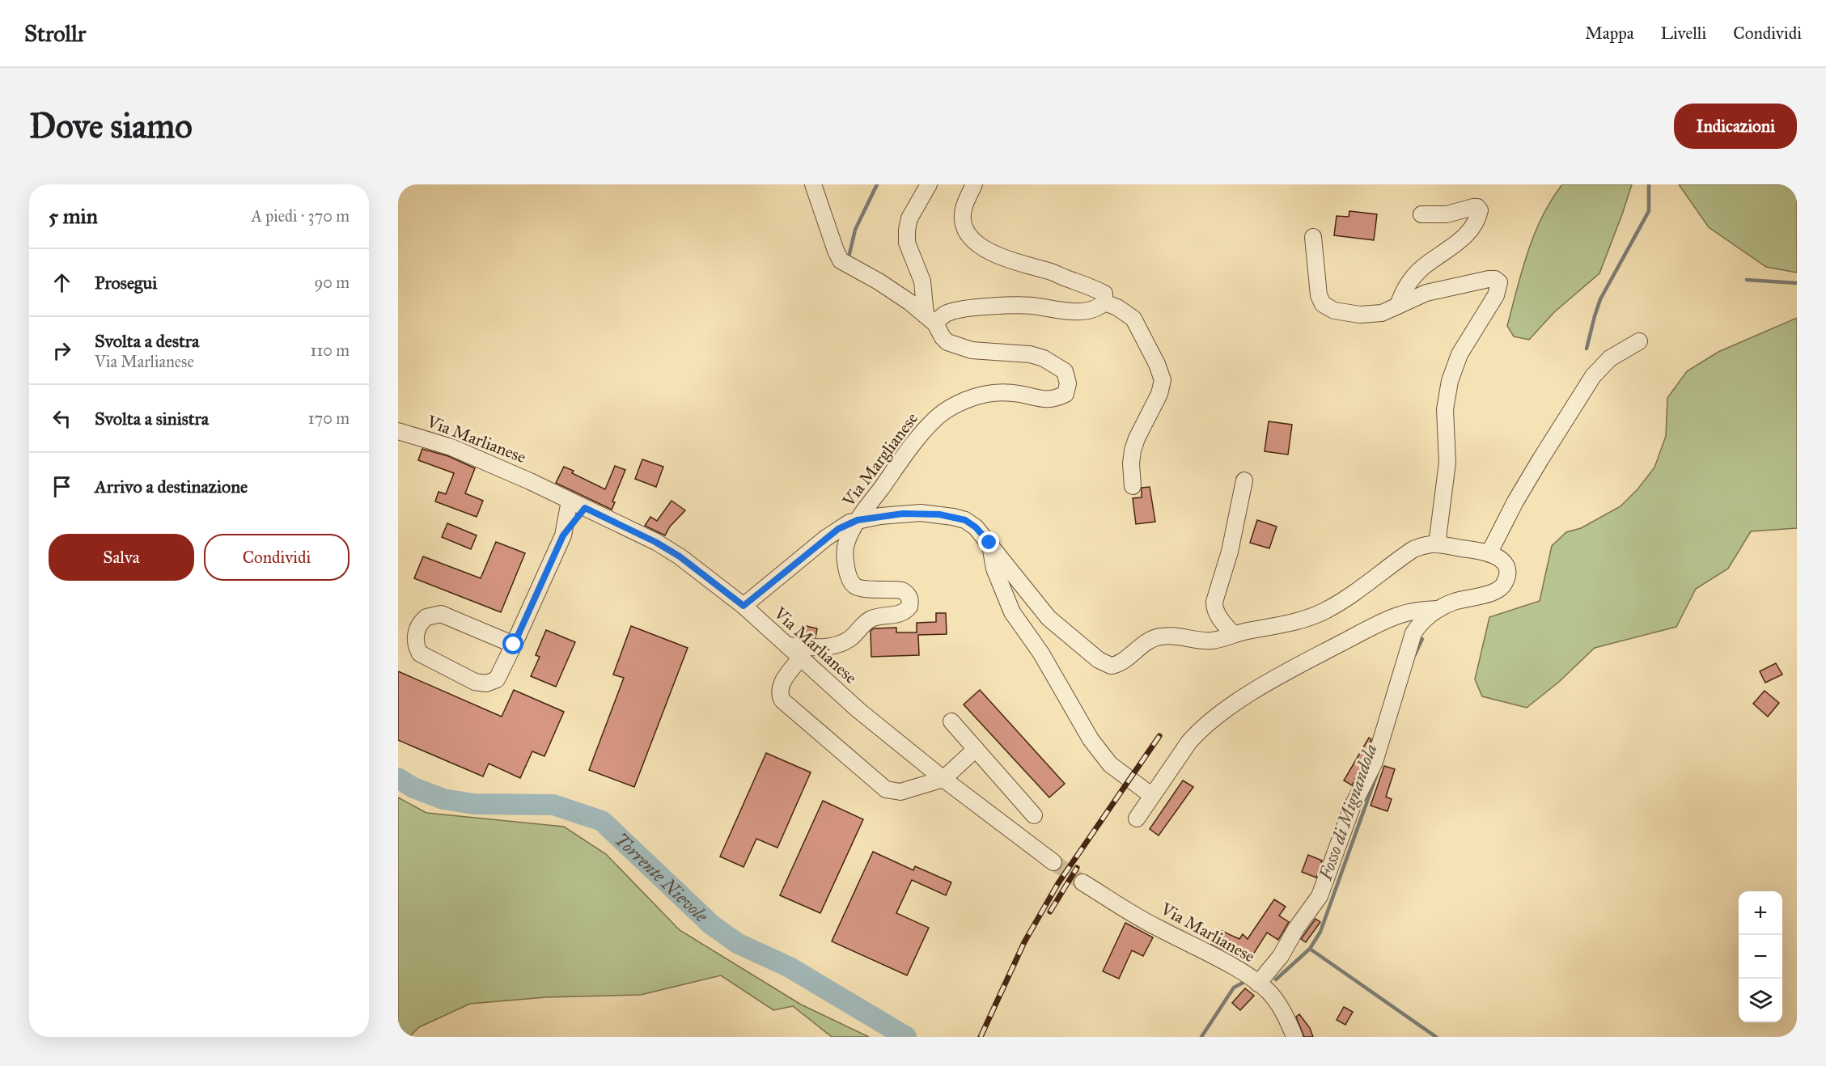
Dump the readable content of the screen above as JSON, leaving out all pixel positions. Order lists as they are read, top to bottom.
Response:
{
  "streets": {
    "street": ["Via Marlianese", "Via Marglianese"]
  },
  "crossings": [
    ["Via Marlianese", "Via Marglianese"]
  ],
  "water": ["Fosso di Mignandola", "Torrente Nievole"],
  "page": {
    "header": "Strollr",
    "nav": ["Mappa", "Livelli", "Condividi"],
    "buttons": [
      "Indicazioni",
      ["Salva", "Condividi"]
    ],
    "title": "Dove siamo",
    "heading": ["5 min", "A piedi · 370 m"],
    "list": [
      ["Prosegui", "90 m"],
      ["Svolta a destra", "Via Marlianese", "110 m"],
      ["Svolta a sinistra", "170 m"],
      "Arrivo a destinazione"
    ],
    "map_buttons": ["+", "−"]
  }
}
